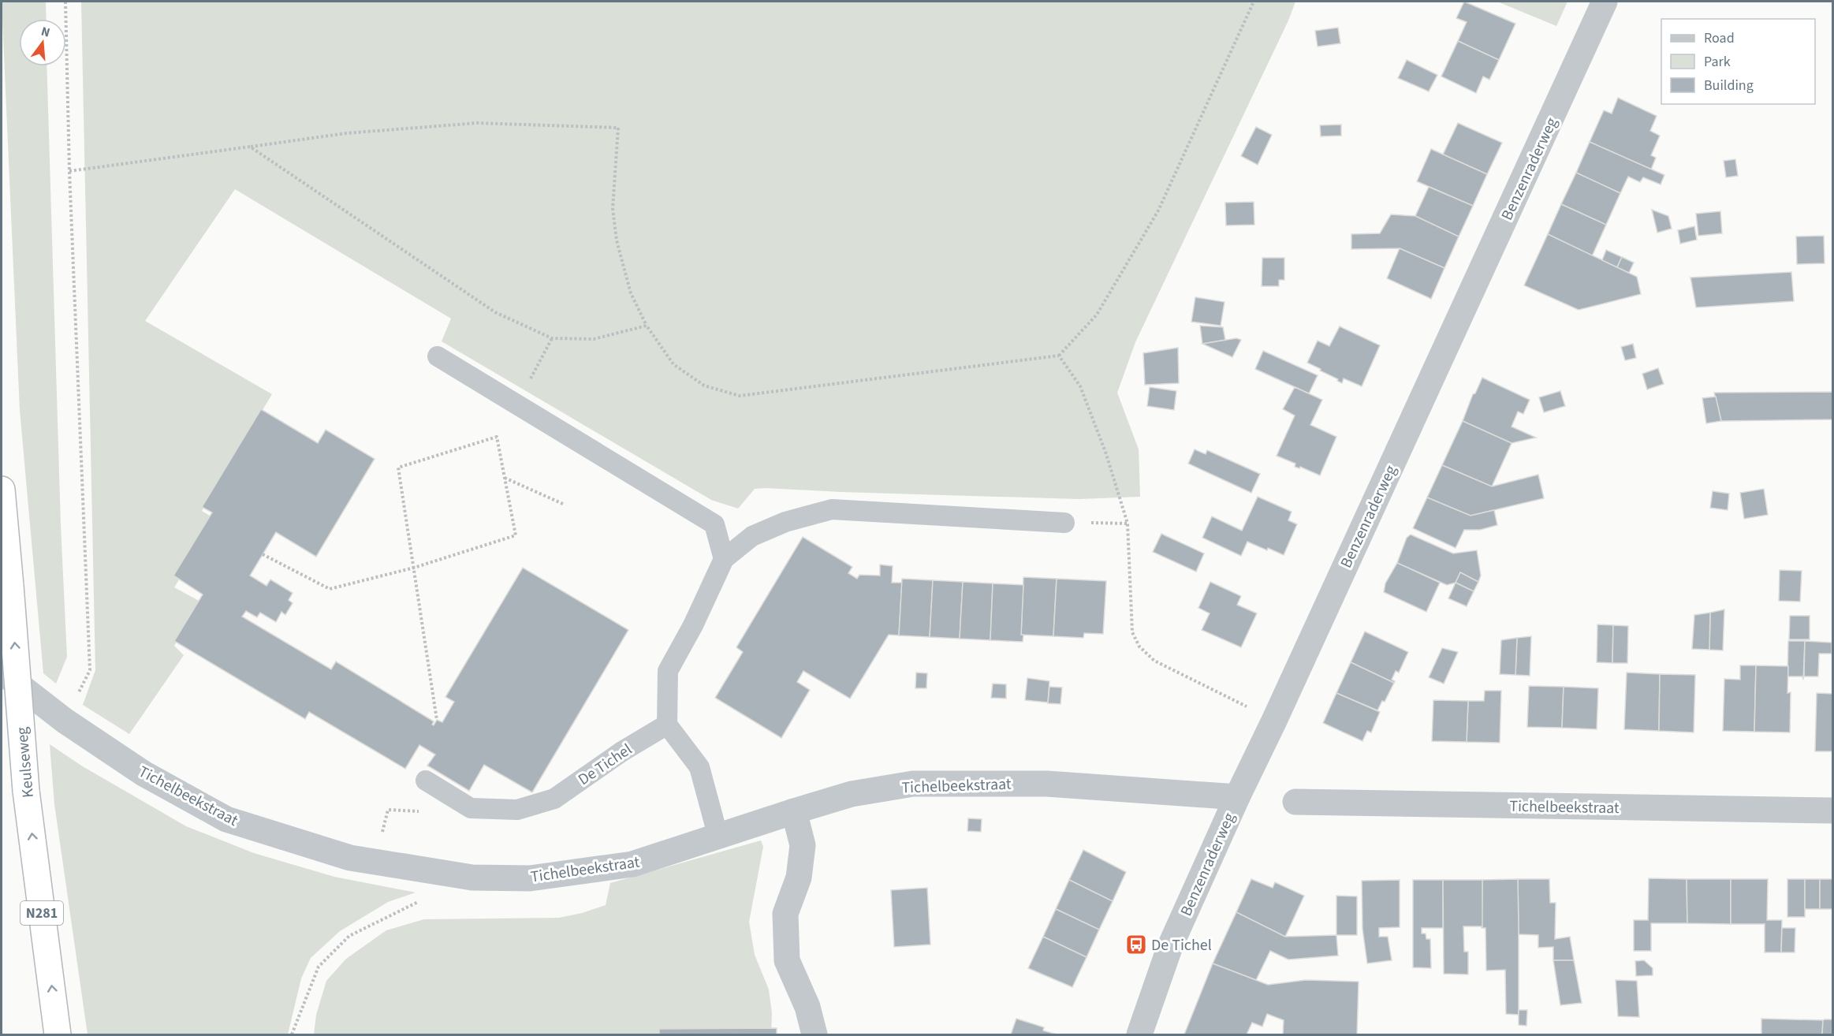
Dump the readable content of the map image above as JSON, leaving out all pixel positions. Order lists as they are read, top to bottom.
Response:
{
  "streets": {
    "highway": ["Keulseweg", "N281"],
    "street": ["Benzenraderweg", "Tichelbeekstraat"],
    "lane": ["De Tichel"]
  },
  "crossings": [
    ["Benzenraderweg", "Tichelbeekstraat"]
  ],
  "one_way": ["Keulseweg"],
  "places": {
    "bus stop": ["De Tichel"]
  },
  "legend": ["Road", "Park", "Building"],
  "north": "top"
}
